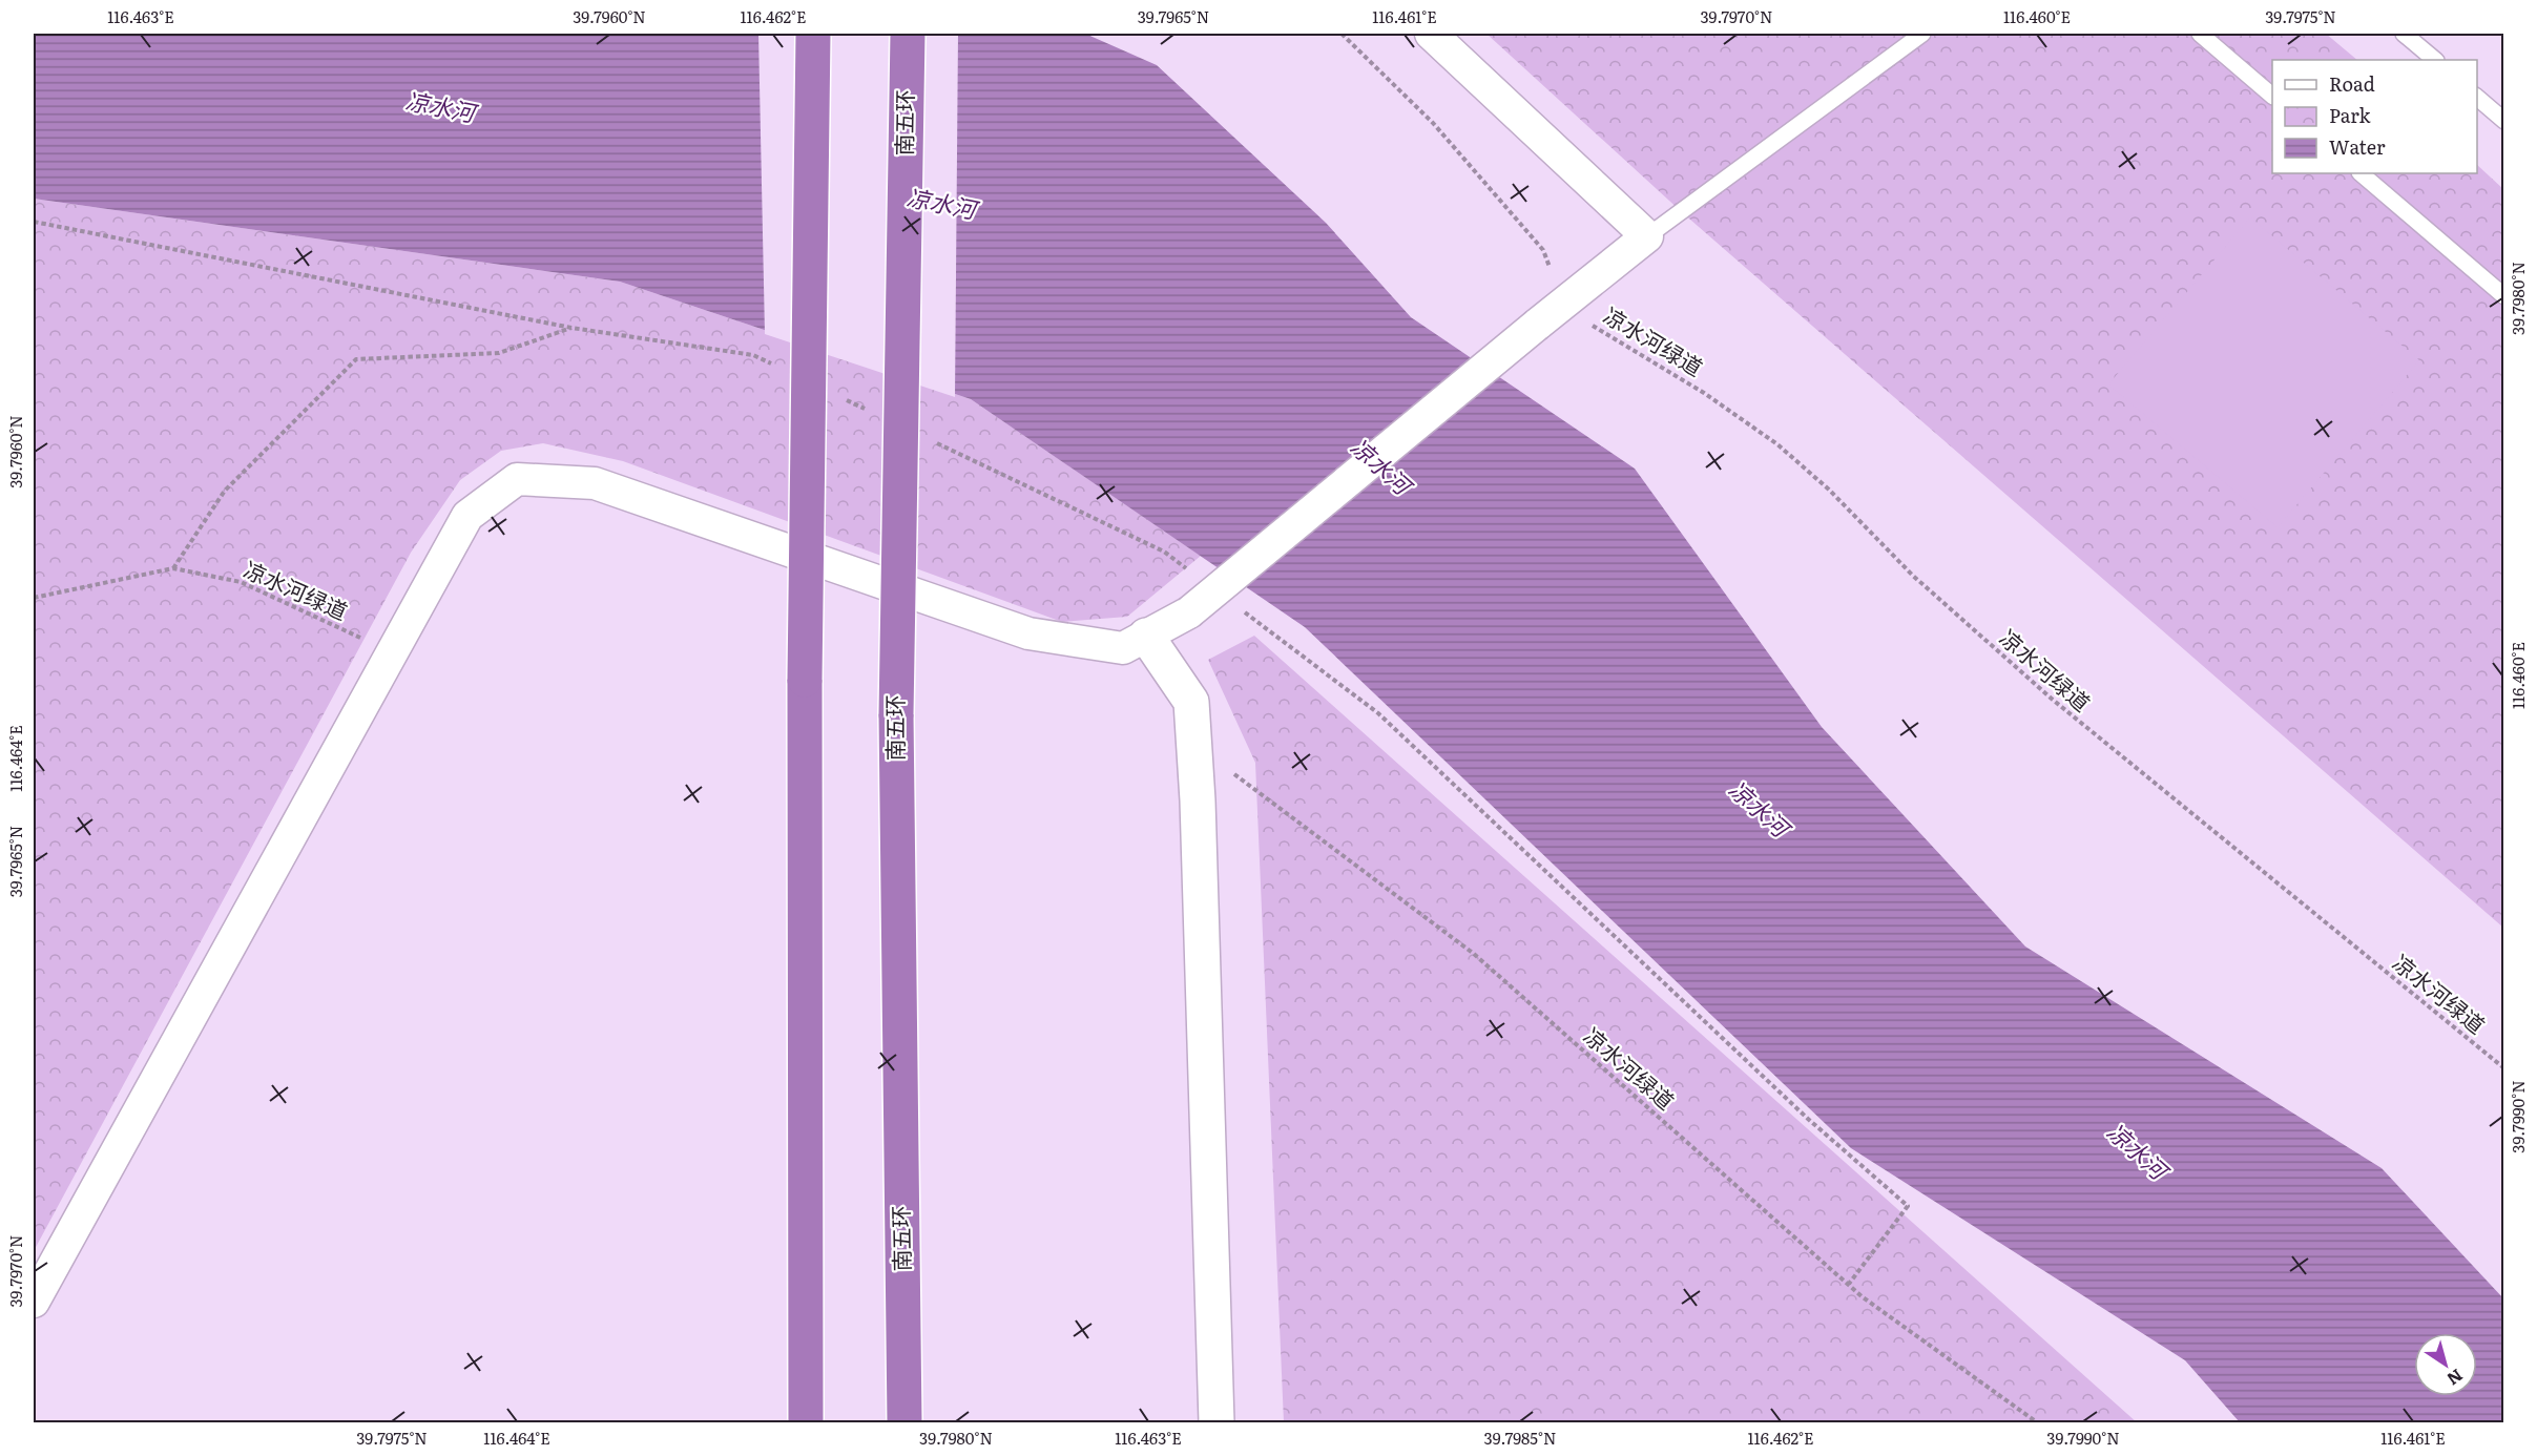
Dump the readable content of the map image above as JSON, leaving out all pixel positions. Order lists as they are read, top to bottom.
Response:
{
  "streets": {
    "highway": ["南五环"],
    "path": ["凉水河绿道"]
  },
  "water": ["凉水河"],
  "legend": ["Road", "Park", "Water"],
  "north": "bottom right",
  "coordinates": [
    "116.463°E",
    "39.7960°N",
    "116.462°E",
    "39.7965°N",
    "116.461°E",
    "39.7970°N",
    "116.460°E",
    "39.7975°N",
    "39.7980°N",
    "116.464°E",
    "39.7990°N",
    "39.7985°N"
  ]
}
